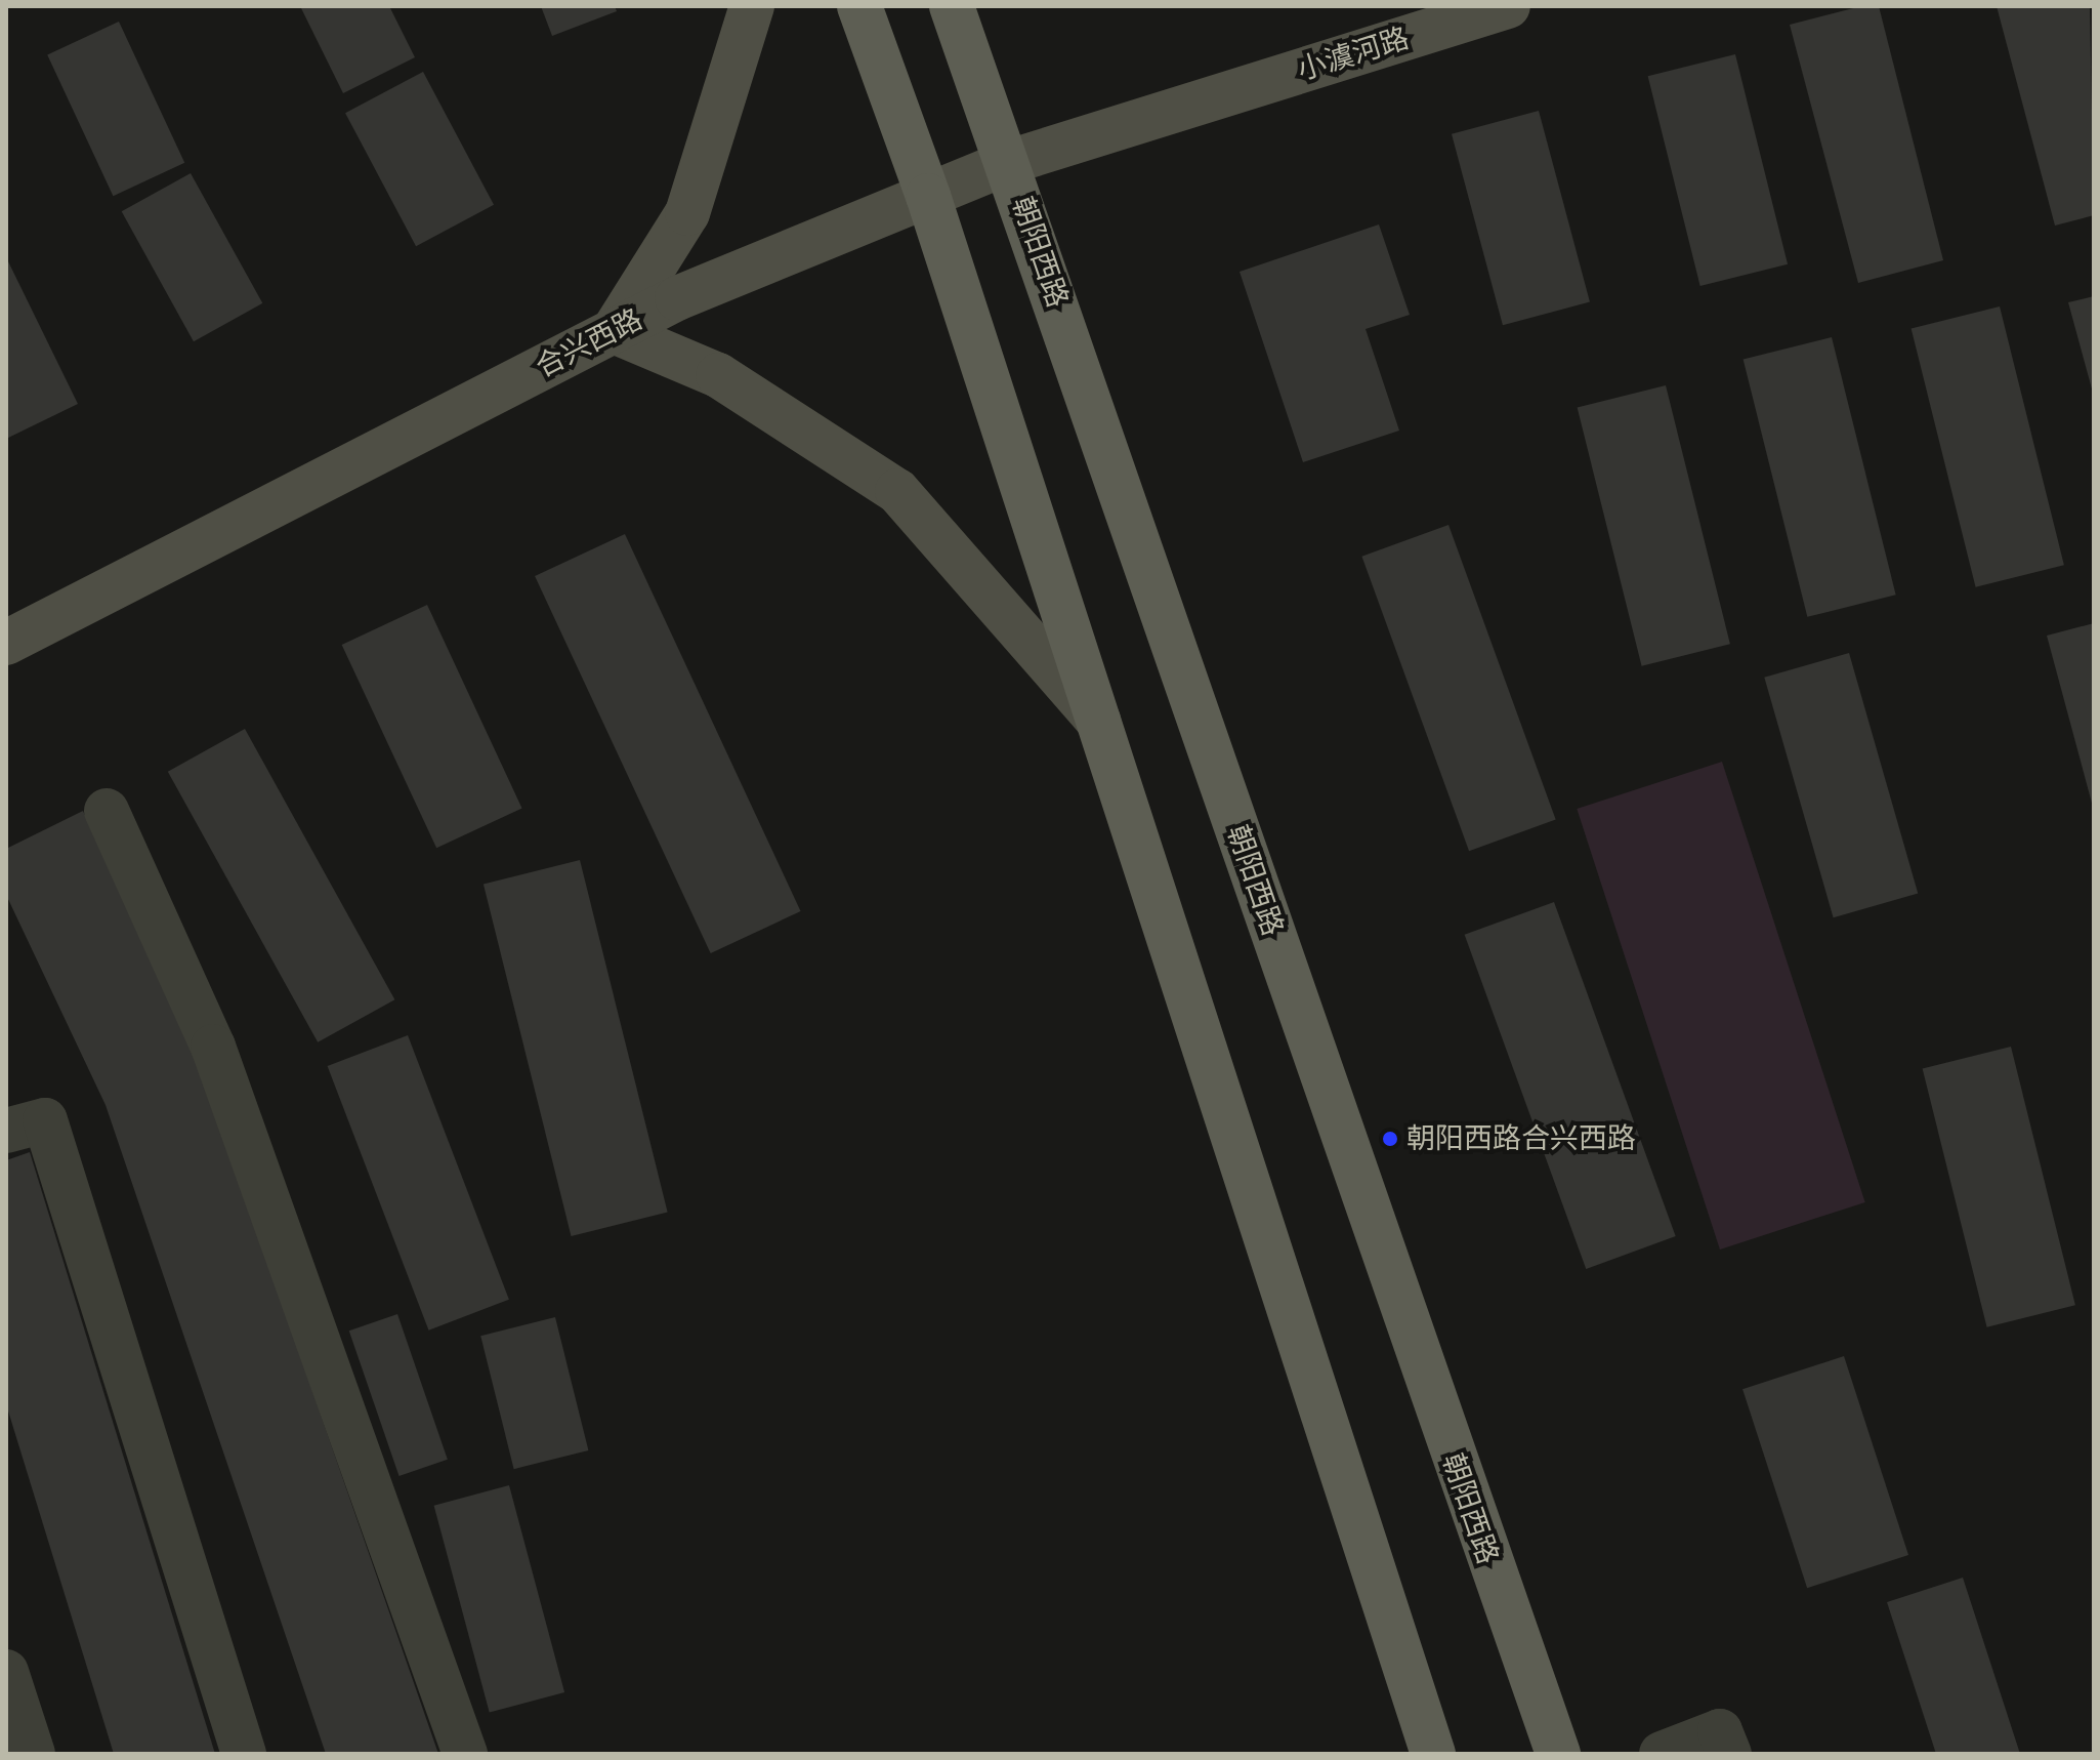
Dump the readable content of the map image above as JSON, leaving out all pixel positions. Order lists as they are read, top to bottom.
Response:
{
  "streets": {
    "main road": ["朝阳西路"],
    "street": ["小澞河路", "合兴西路"]
  },
  "crossings": [
    ["小澞河路", "合兴西路"],
    ["朝阳西路", "合兴西路"]
  ],
  "places": ["朝阳西路合兴西路"]
}
